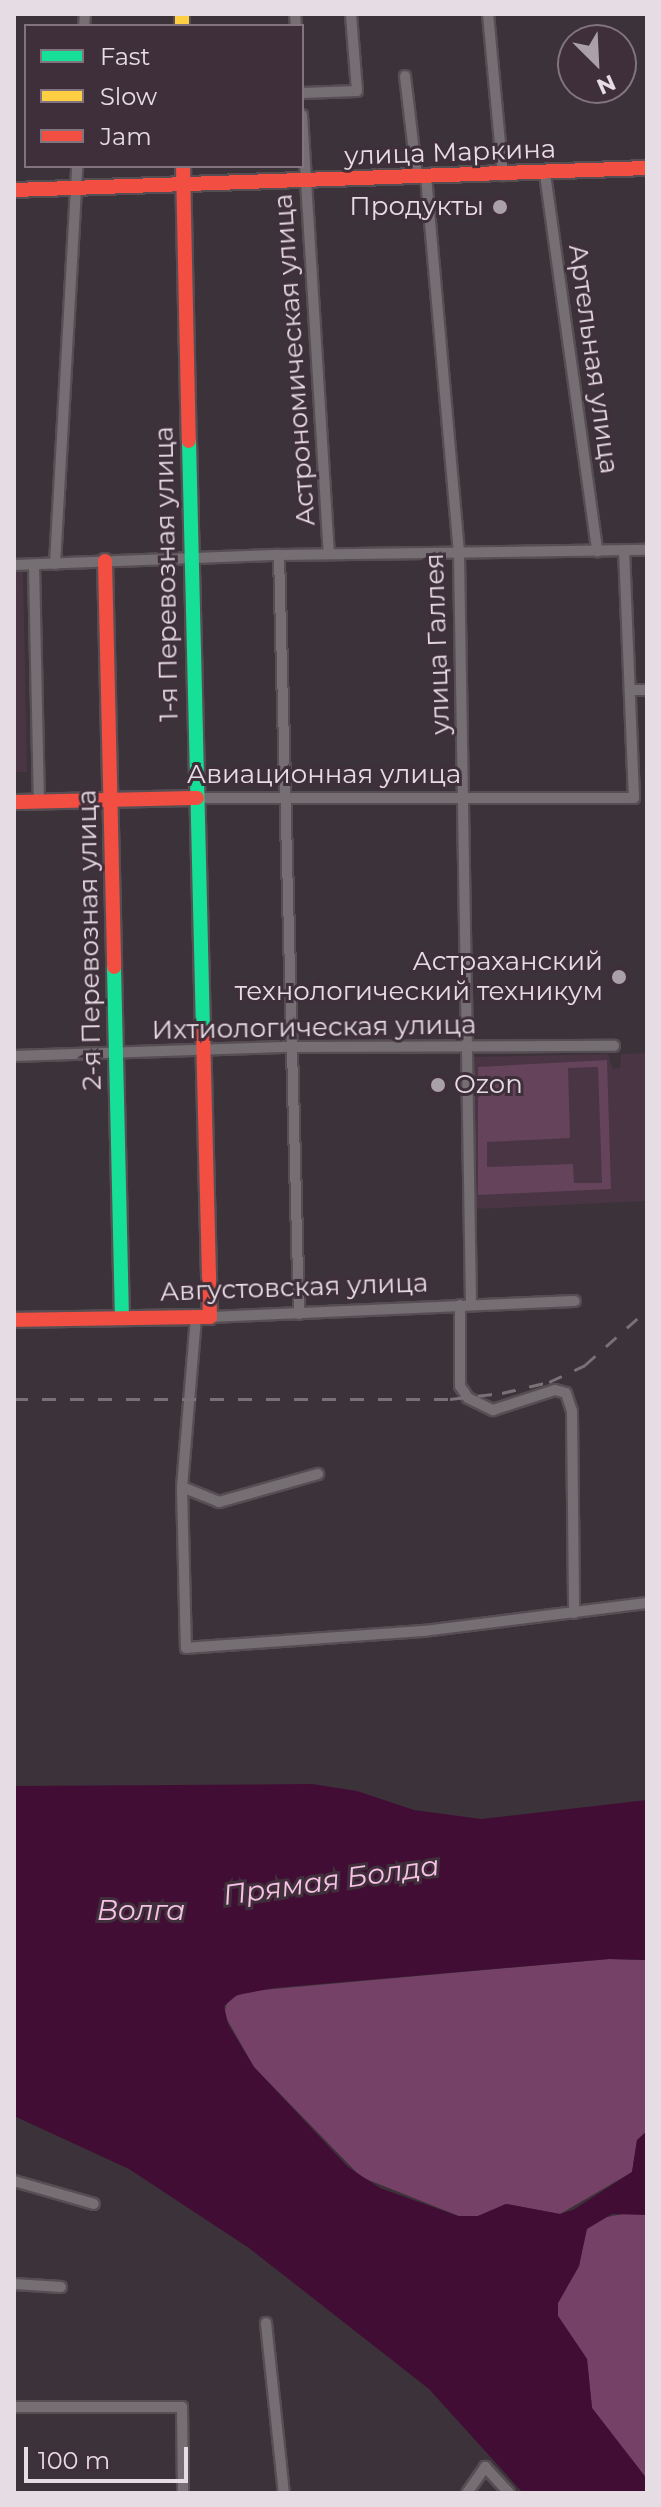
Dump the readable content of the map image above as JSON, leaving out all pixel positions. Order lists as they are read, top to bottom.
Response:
{
  "streets": {
    "street": [
      "улица Маркина",
      "Артельная улица",
      "Астрономическая улица",
      "1-я Перевозная улица",
      "улица Галлея",
      "Авиационная улица",
      "2-я Перевозная улица",
      "Ихтиологическая улица",
      "Августовская улица"
    ]
  },
  "crossings": [
    ["улица Маркина", "Артельная улица"],
    ["улица Маркина", "Астрономическая улица"],
    ["улица Маркина", "1-я Перевозная улица"],
    ["улица Маркина", "улица Галлея"],
    ["Астрономическая улица", "Авиационная улица"],
    ["Астрономическая улица", "Ихтиологическая улица"],
    ["Астрономическая улица", "Августовская улица"],
    ["1-я Перевозная улица", "Авиационная улица"],
    ["1-я Перевозная улица", "Ихтиологическая улица"],
    ["1-я Перевозная улица", "Августовская улица"],
    ["улица Галлея", "Авиационная улица"],
    ["улица Галлея", "Ихтиологическая улица"],
    ["улица Галлея", "Августовская улица"],
    ["Авиационная улица", "2-я Перевозная улица"],
    ["2-я Перевозная улица", "Ихтиологическая улица"],
    ["2-я Перевозная улица", "Августовская улица"]
  ],
  "water": ["Прямая Болда", "Волга"],
  "places": ["Продукты", "Астраханский технологический техникум", "Ozon"],
  "legend": ["Fast", "Slow", "Jam"],
  "scale_bar": "100 m",
  "north": "bottom right"
}
